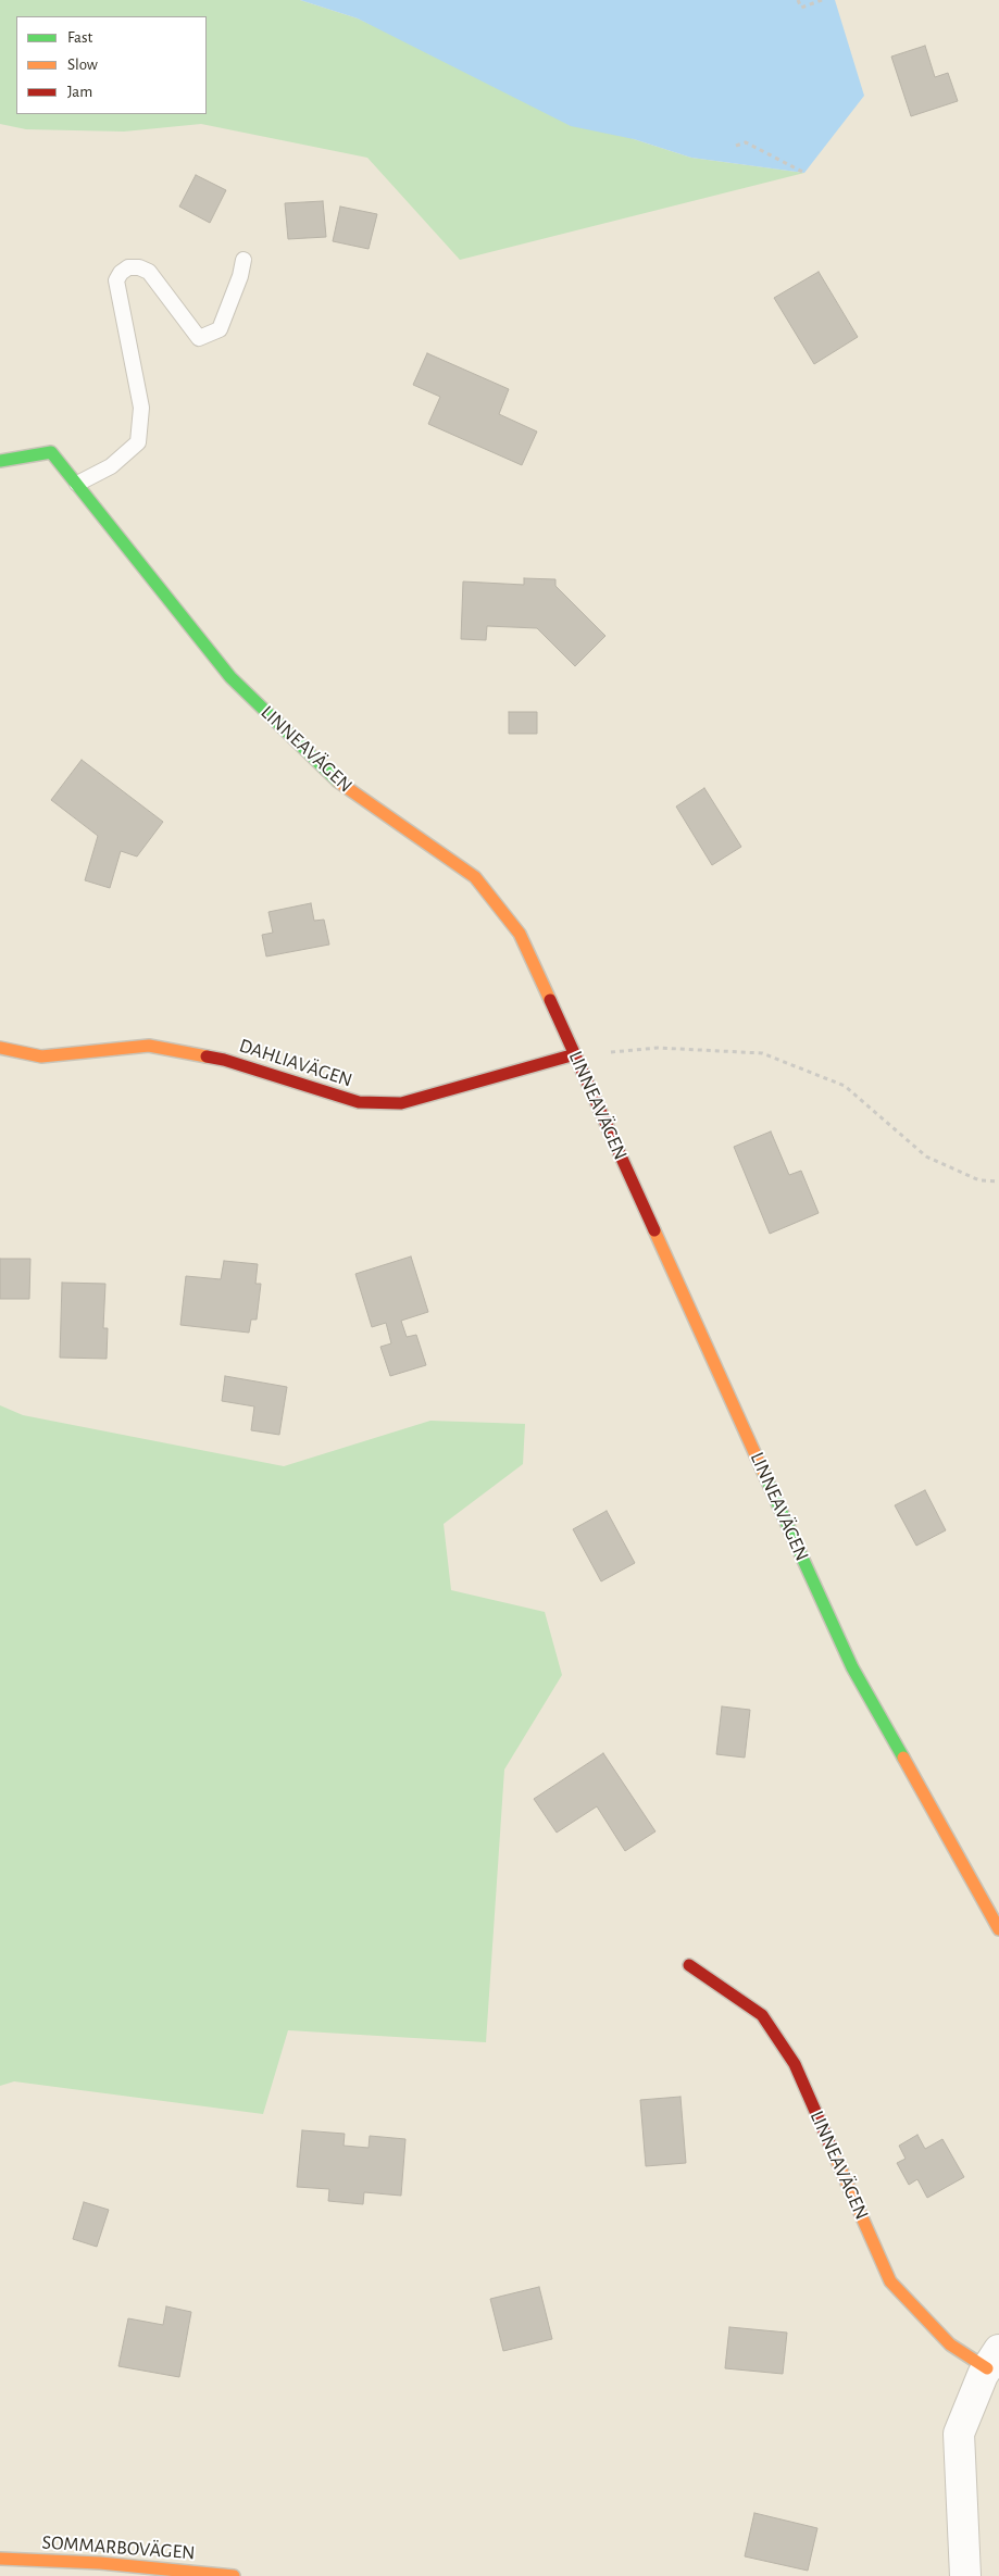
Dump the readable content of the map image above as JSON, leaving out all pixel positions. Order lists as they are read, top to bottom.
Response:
{
  "streets": {
    "street": ["LINNEAVÄGEN", "DAHLIAVÄGEN", "SOMMARBOVÄGEN"]
  },
  "crossings": [
    ["LINNEAVÄGEN", "DAHLIAVÄGEN"]
  ],
  "legend": ["Fast", "Slow", "Jam"]
}
